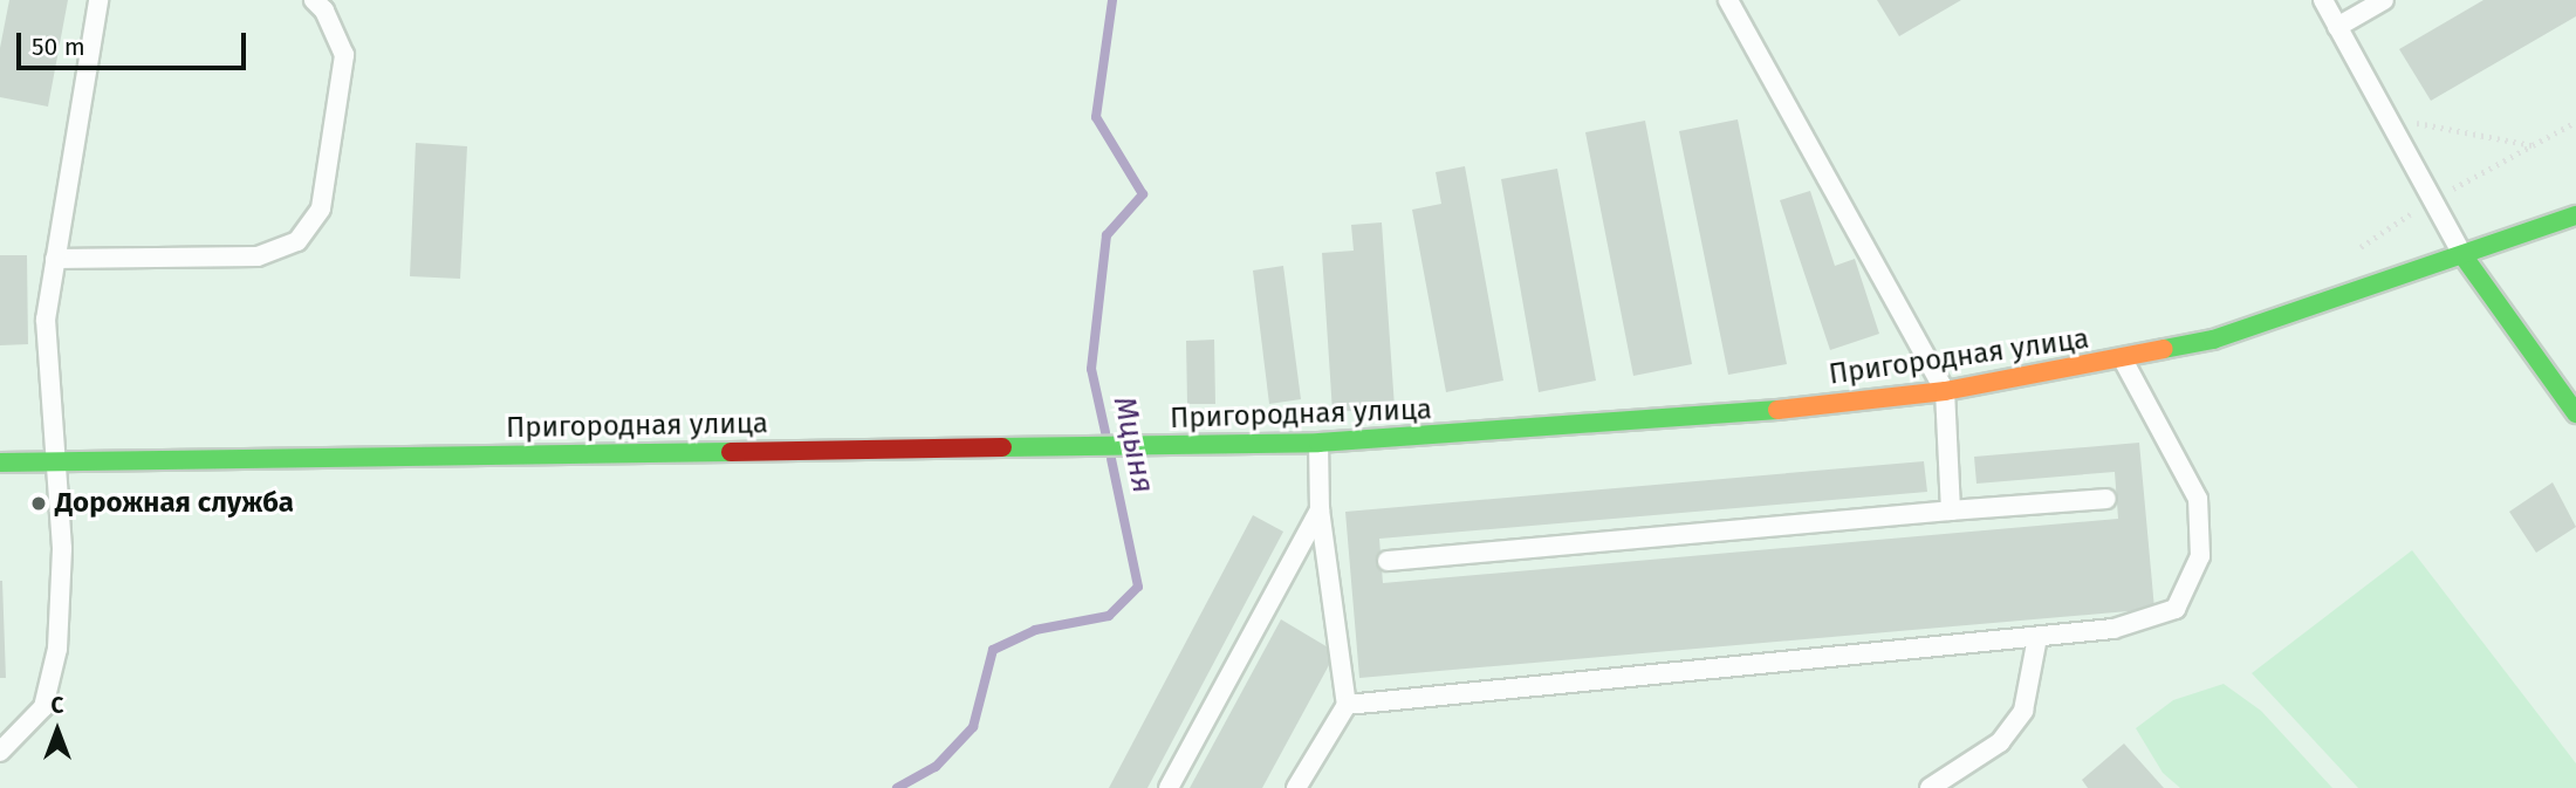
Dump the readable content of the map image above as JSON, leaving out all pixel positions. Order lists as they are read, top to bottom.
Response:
{
  "streets": {
    "street": ["Пригородная улица"]
  },
  "water": ["Мцыня"],
  "places": ["Дорожная служба"],
  "scale_bar": "50 m",
  "north": "top"
}
